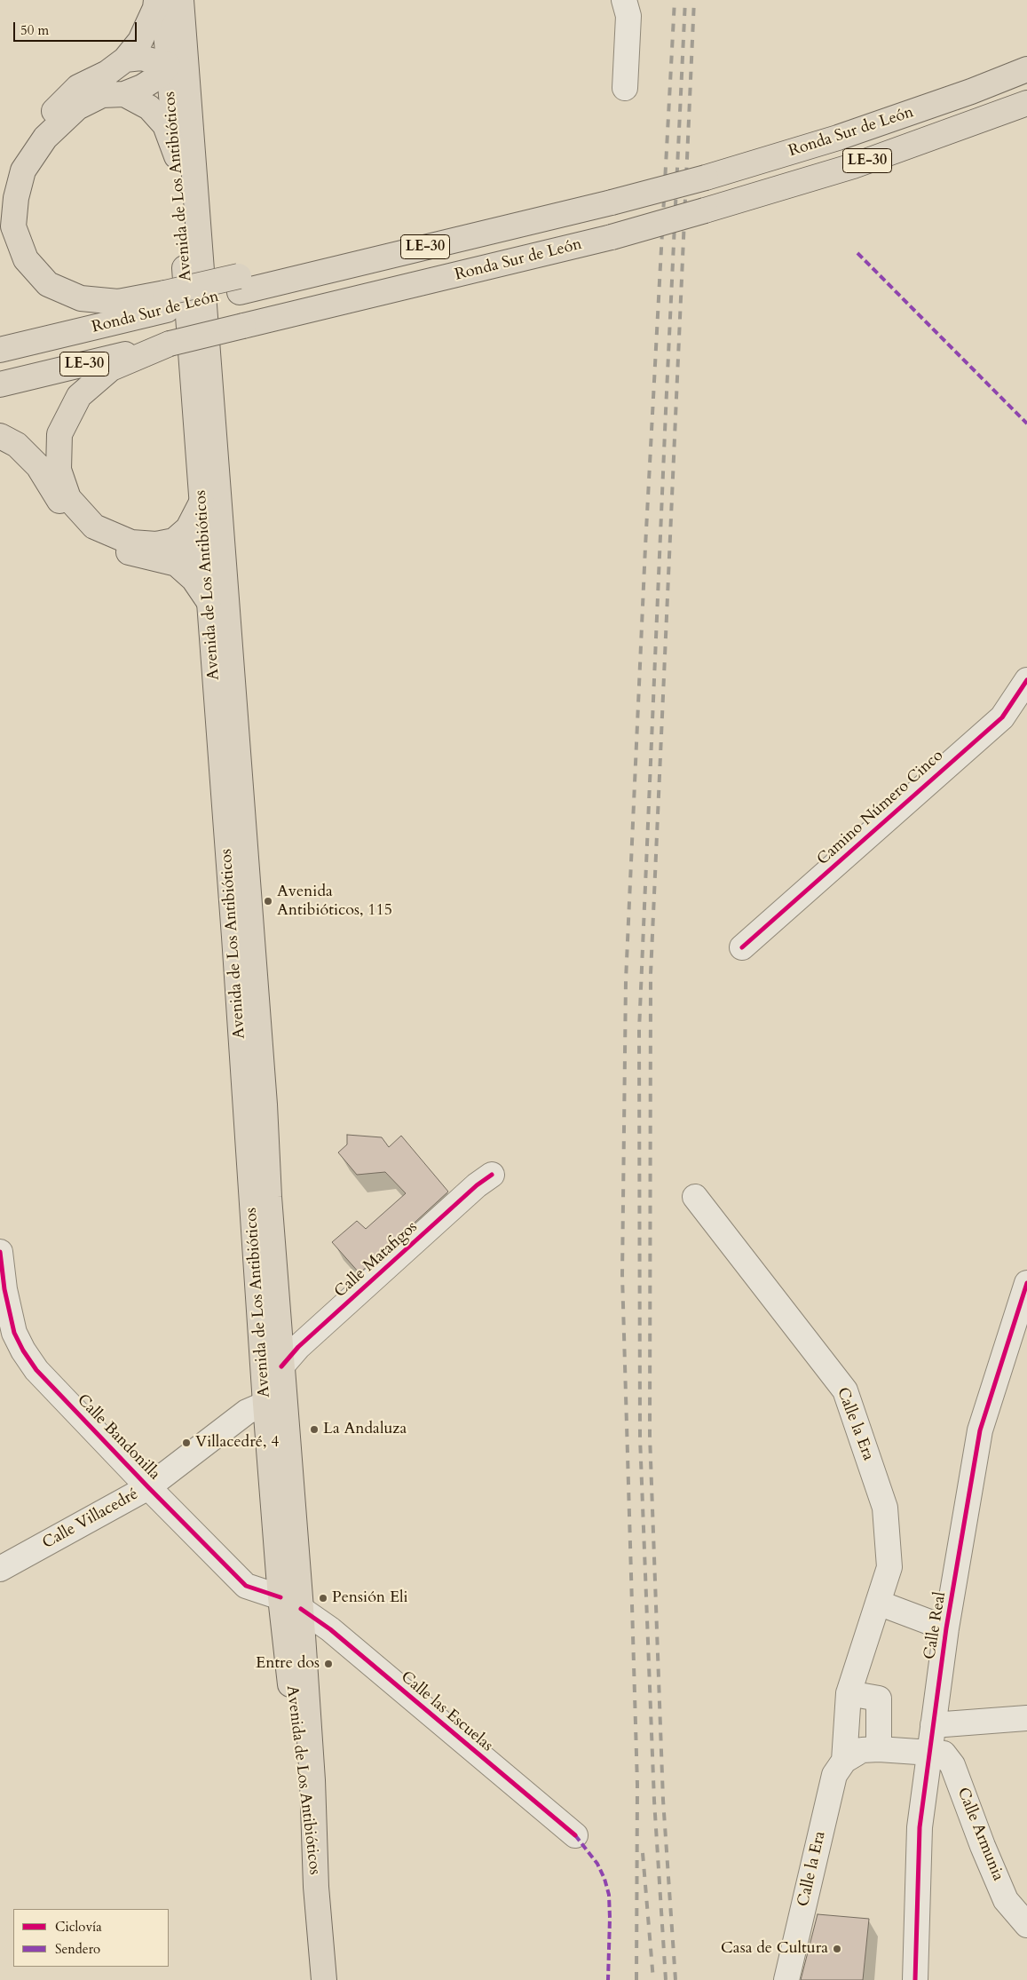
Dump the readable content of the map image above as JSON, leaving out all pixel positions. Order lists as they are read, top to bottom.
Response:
{
  "streets": {
    "main road": ["Ronda Sur de León", "LE-30", "Avenida de Los Antibióticos"],
    "street": [
      "Camino Número Cinco",
      "Calle Matafigos",
      "Calle la Era",
      "Calle Bandonilla",
      "Calle Villacedré",
      "Calle Real",
      "Calle las Escuelas",
      "Calle Armunia"
    ]
  },
  "crossings": [
    ["Avenida de Los Antibióticos", "Calle Matafigos"],
    ["Avenida de Los Antibióticos", "Calle Bandonilla"],
    ["Avenida de Los Antibióticos", "Calle Villacedré"],
    ["Avenida de Los Antibióticos", "Calle las Escuelas"],
    ["Calle Bandonilla", "Calle Villacedré"],
    ["Calle Real", "Calle Armunia"]
  ],
  "places": [
    "Avenida Antibióticos, 115",
    "La Andaluza",
    "Villacedré, 4",
    "Pensión Eli",
    "Entre dos",
    "Casa de Cultura"
  ],
  "legend": ["Ciclovía", "Sendero"],
  "scale_bar": "50 m"
}
